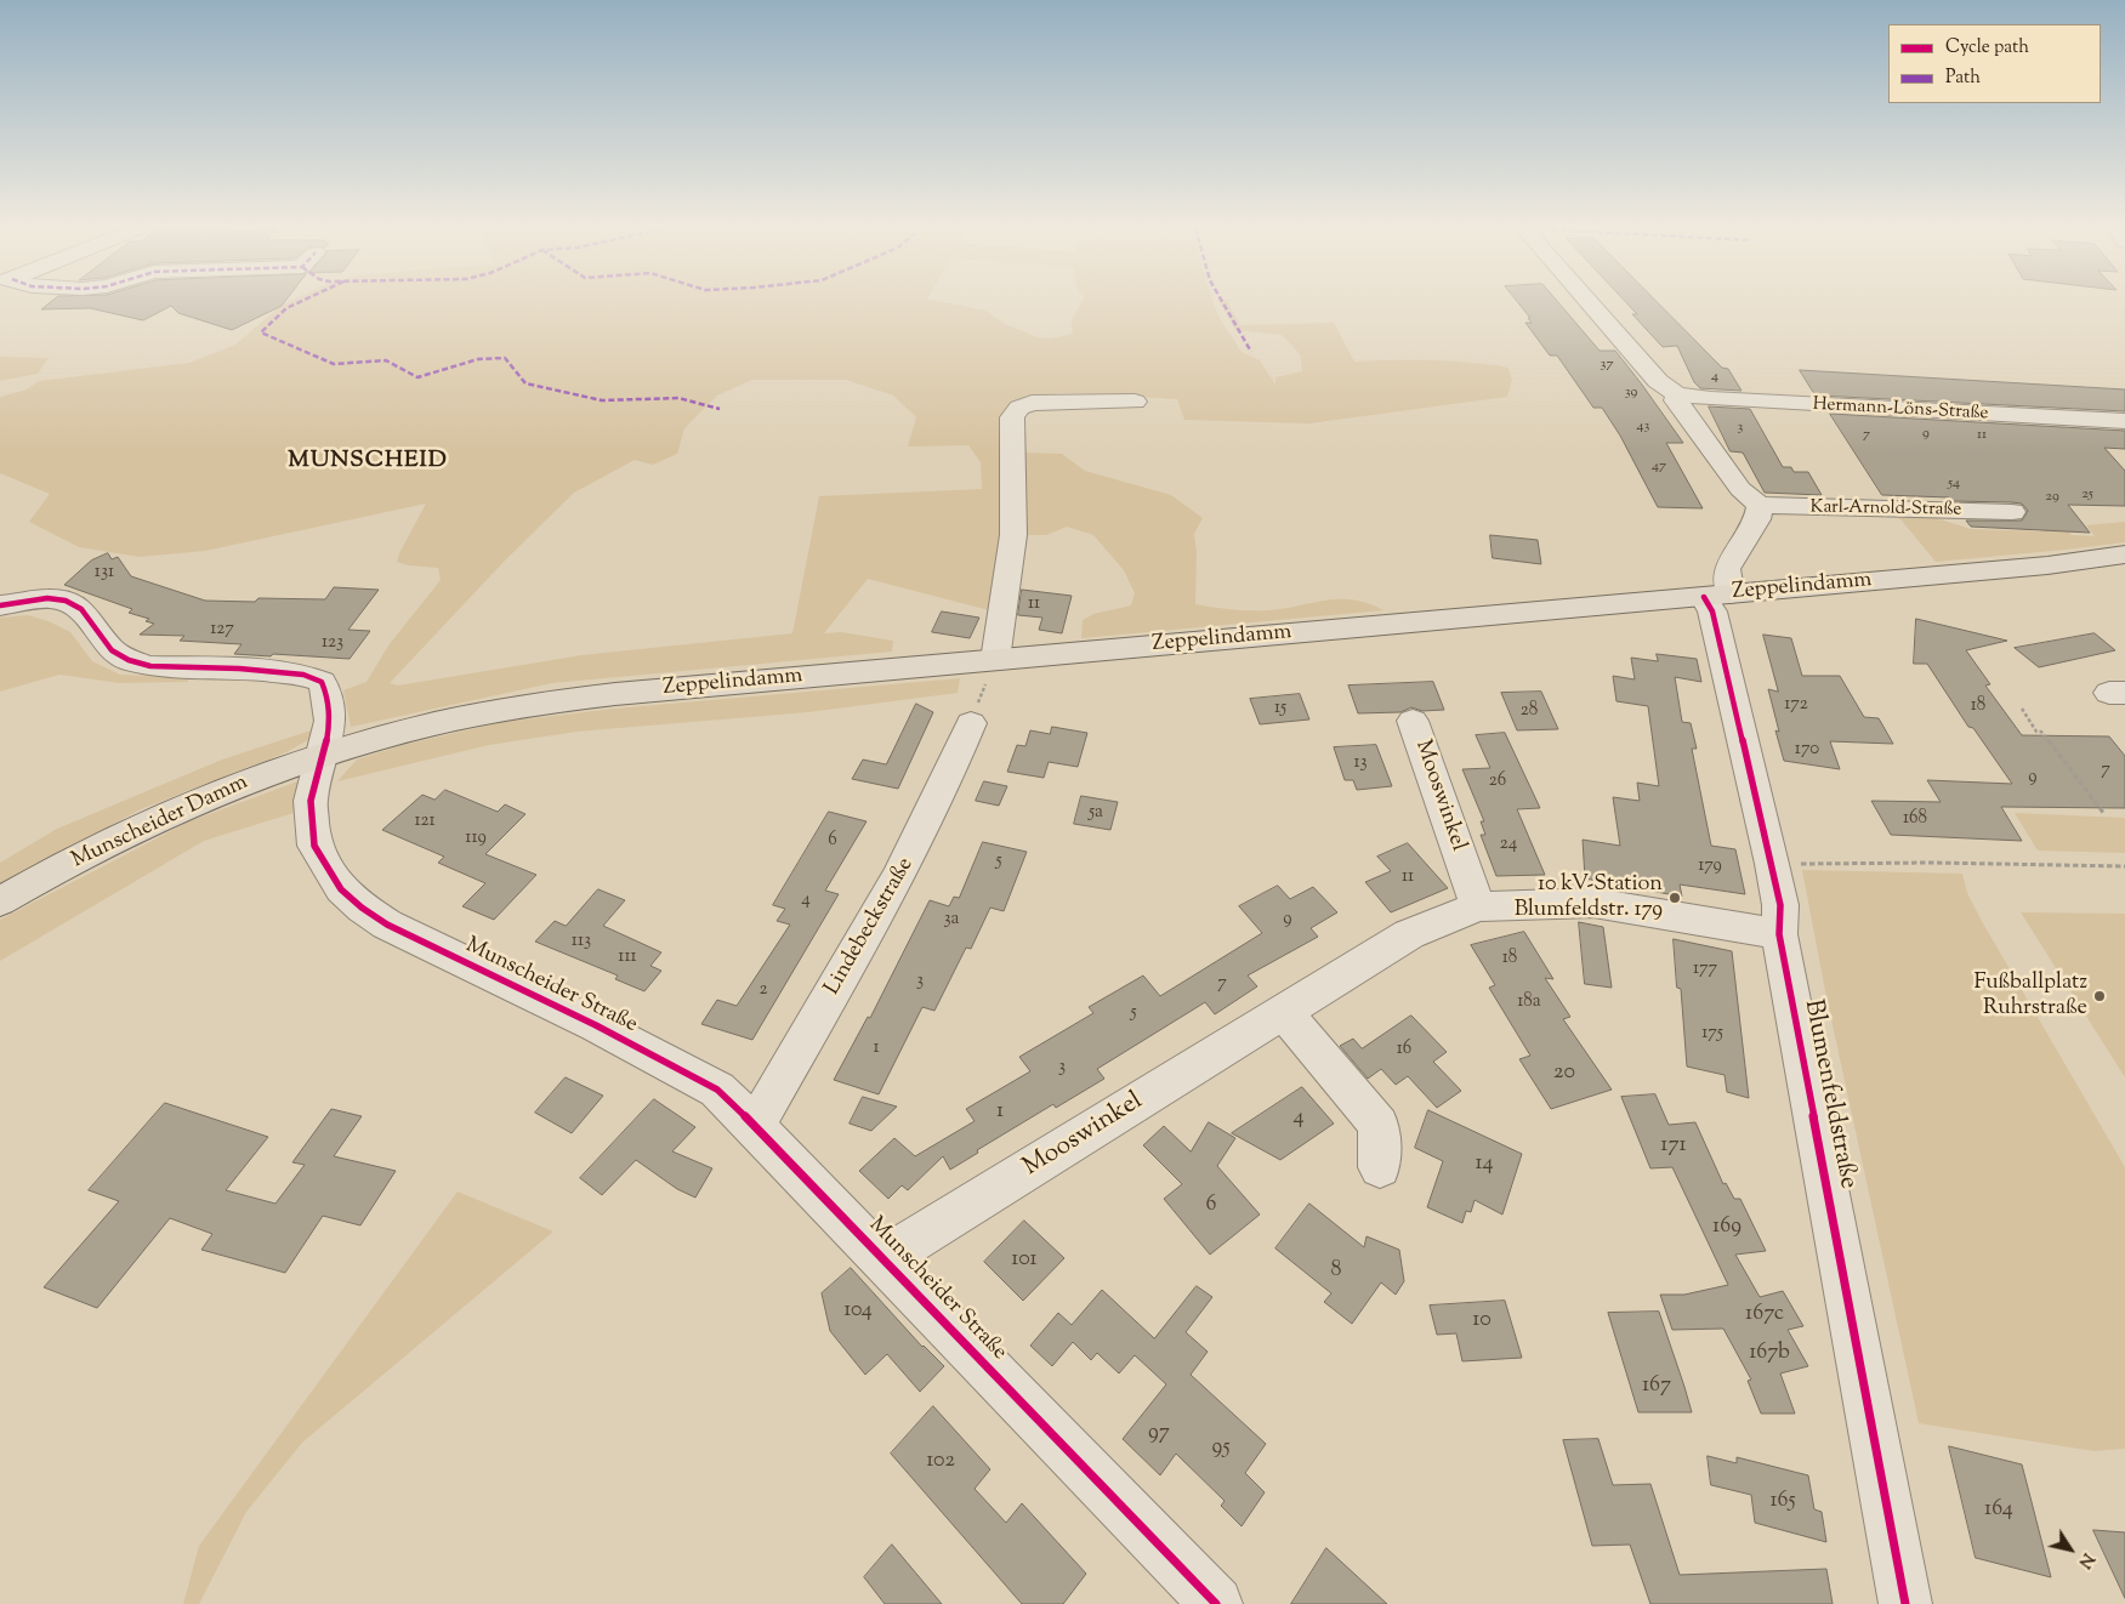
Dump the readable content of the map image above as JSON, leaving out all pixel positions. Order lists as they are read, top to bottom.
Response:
{
  "streets": {
    "main road": ["Zeppelindamm", "Munscheider Damm"],
    "street": [
      "Hermann-Löns-Straße",
      "Karl-Arnold-Straße",
      "Mooswinkel",
      "Lindebeckstraße",
      "Munscheider Straße",
      "Blumenfeldstraße"
    ]
  },
  "crossings": [
    ["Zeppelindamm", "Munscheider Damm"],
    ["Zeppelindamm", "Munscheider Straße"],
    ["Zeppelindamm", "Blumenfeldstraße"],
    ["Mooswinkel", "Munscheider Straße"],
    ["Mooswinkel", "Blumenfeldstraße"],
    ["Munscheider Damm", "Munscheider Straße"],
    ["Lindebeckstraße", "Munscheider Straße"]
  ],
  "districts": ["MUNSCHEID"],
  "places": ["10 kV-Station Blumfeldstr. 179", "Fußballplatz Ruhrstraße"],
  "house_numbers": [
    "37",
    "4",
    "39",
    "43",
    "3",
    "9",
    "7",
    "11",
    "47",
    "54",
    "25",
    "29",
    "131",
    "11",
    "127",
    "123",
    "172",
    "18",
    "15",
    "28",
    "170",
    "13",
    "7",
    "9",
    "26",
    "5a",
    "168",
    "121",
    "119",
    "6",
    "24",
    "5",
    "179",
    "11",
    "4",
    "3a",
    "9",
    "113",
    "111",
    "18",
    "177",
    "3",
    "7",
    "2",
    "18a",
    "5",
    "175",
    "1",
    "16",
    "3",
    "20",
    "1",
    "4",
    "171",
    "14",
    "6",
    "169",
    "101",
    "8",
    "104",
    "167c",
    "10",
    "167b",
    "167",
    "97",
    "95",
    "102",
    "165",
    "164"
  ],
  "legend": ["Cycle path", "Path"],
  "north": "bottom right"
}
